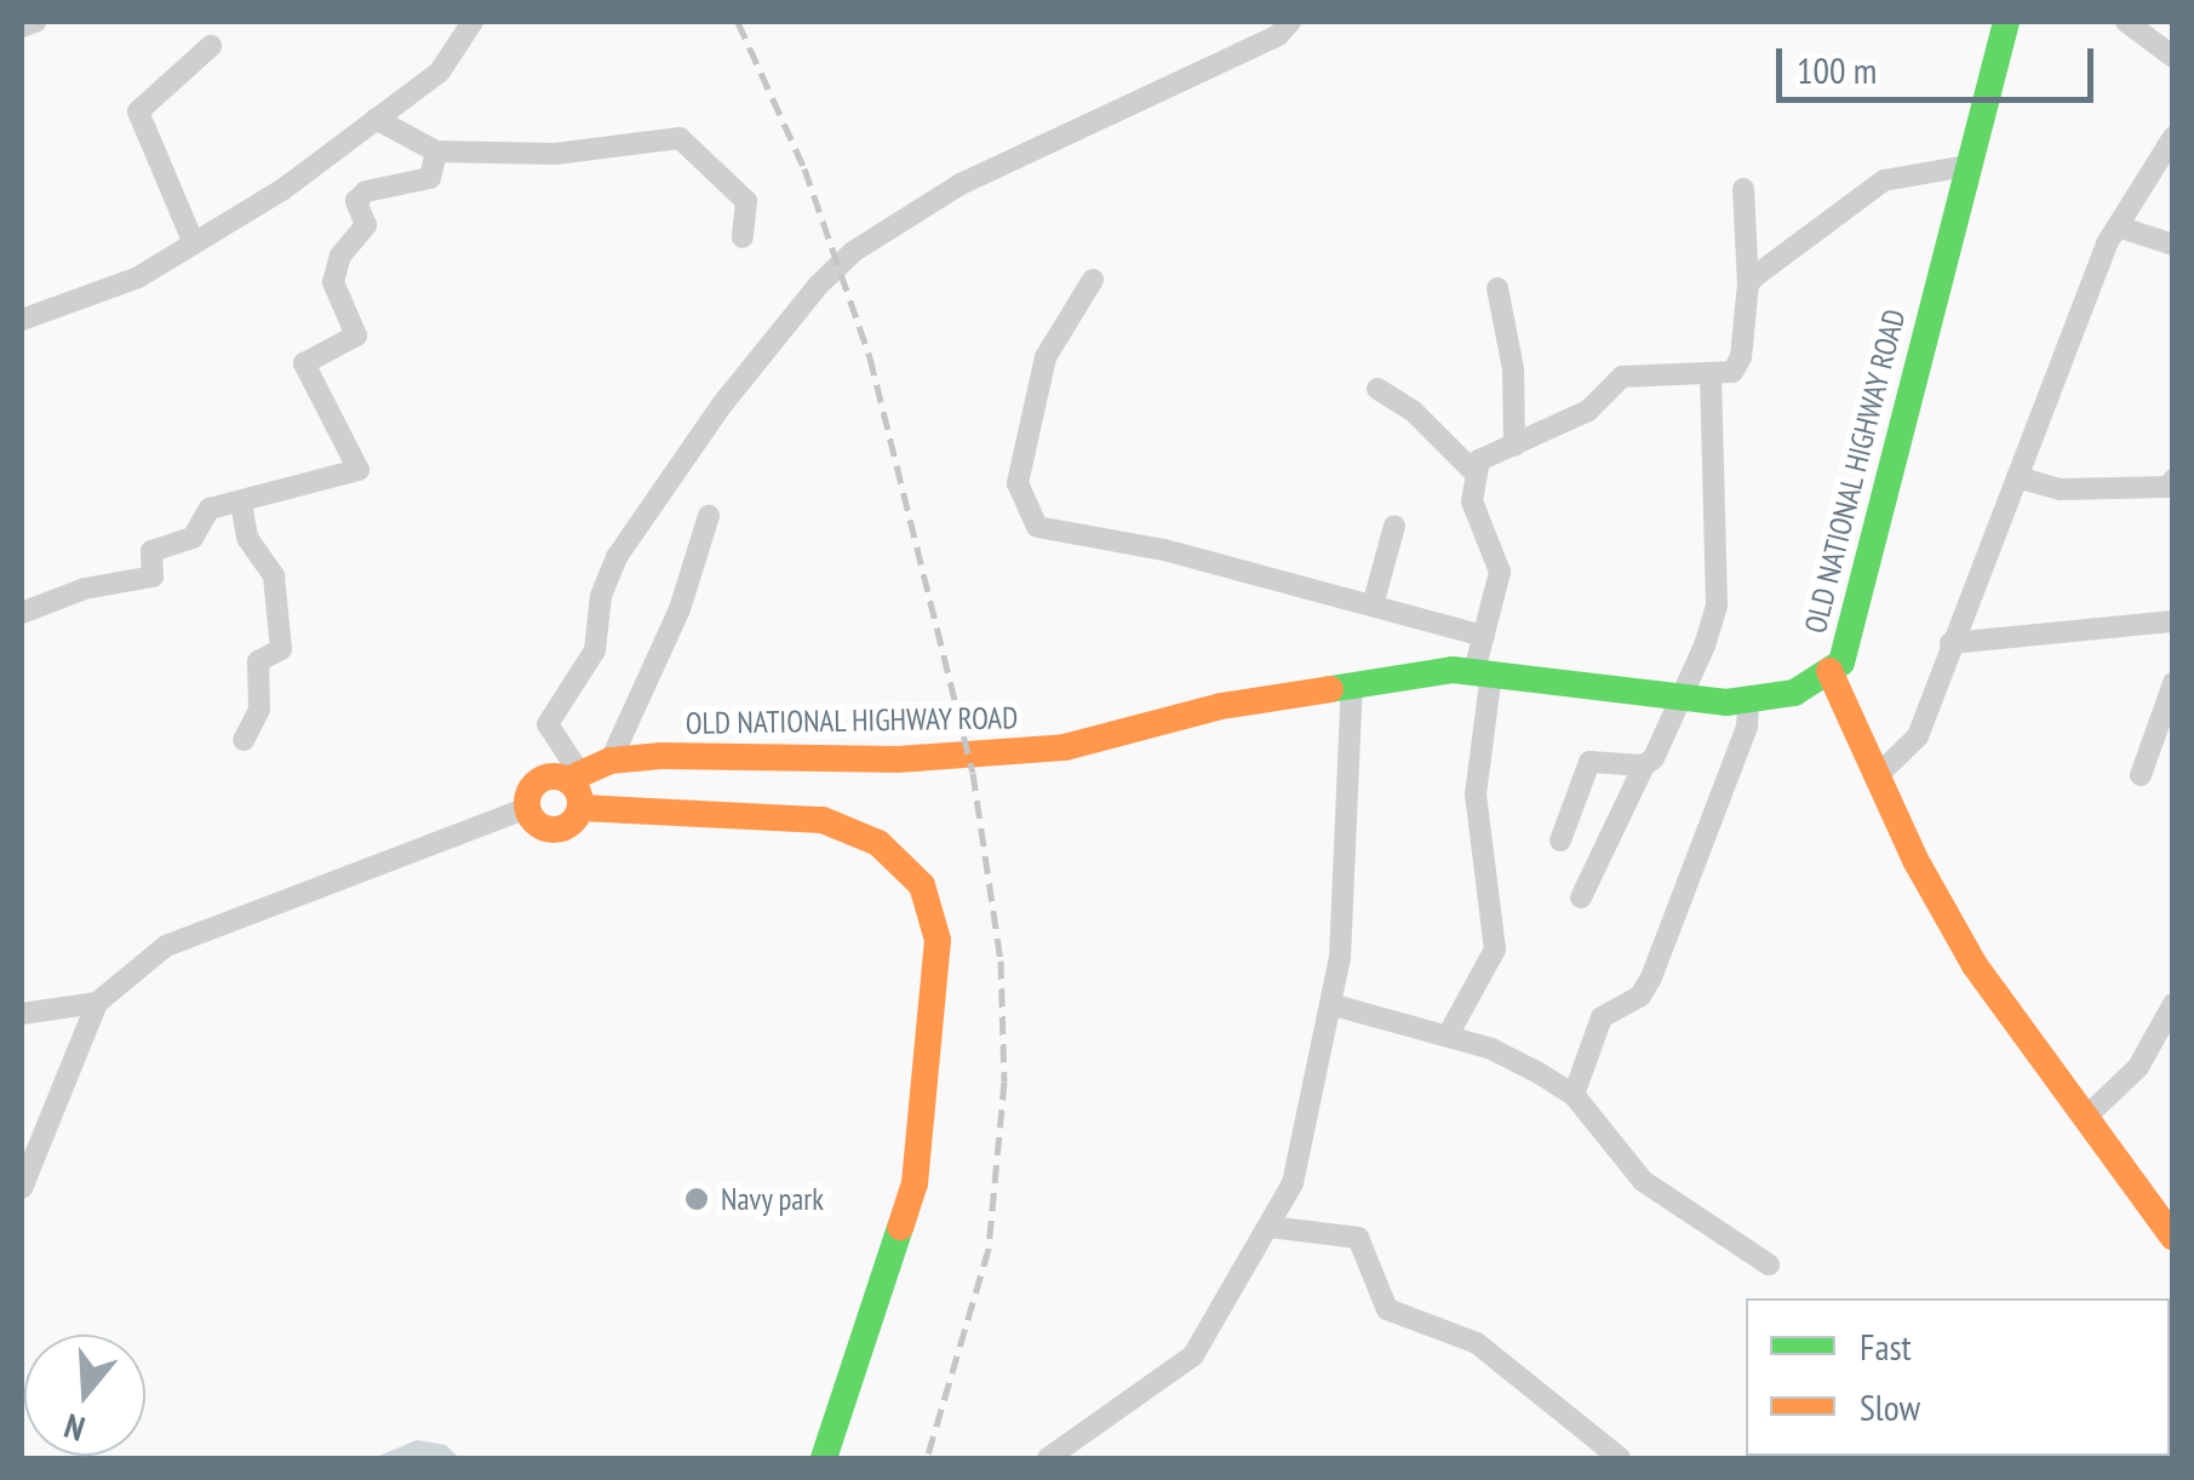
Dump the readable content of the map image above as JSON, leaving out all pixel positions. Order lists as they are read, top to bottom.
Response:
{
  "streets": {
    "main road": ["OLD NATIONAL HIGHWAY ROAD"]
  },
  "places": ["Navy park"],
  "legend": ["Fast", "Slow"],
  "scale_bar": "100 m",
  "north": "bottom"
}
